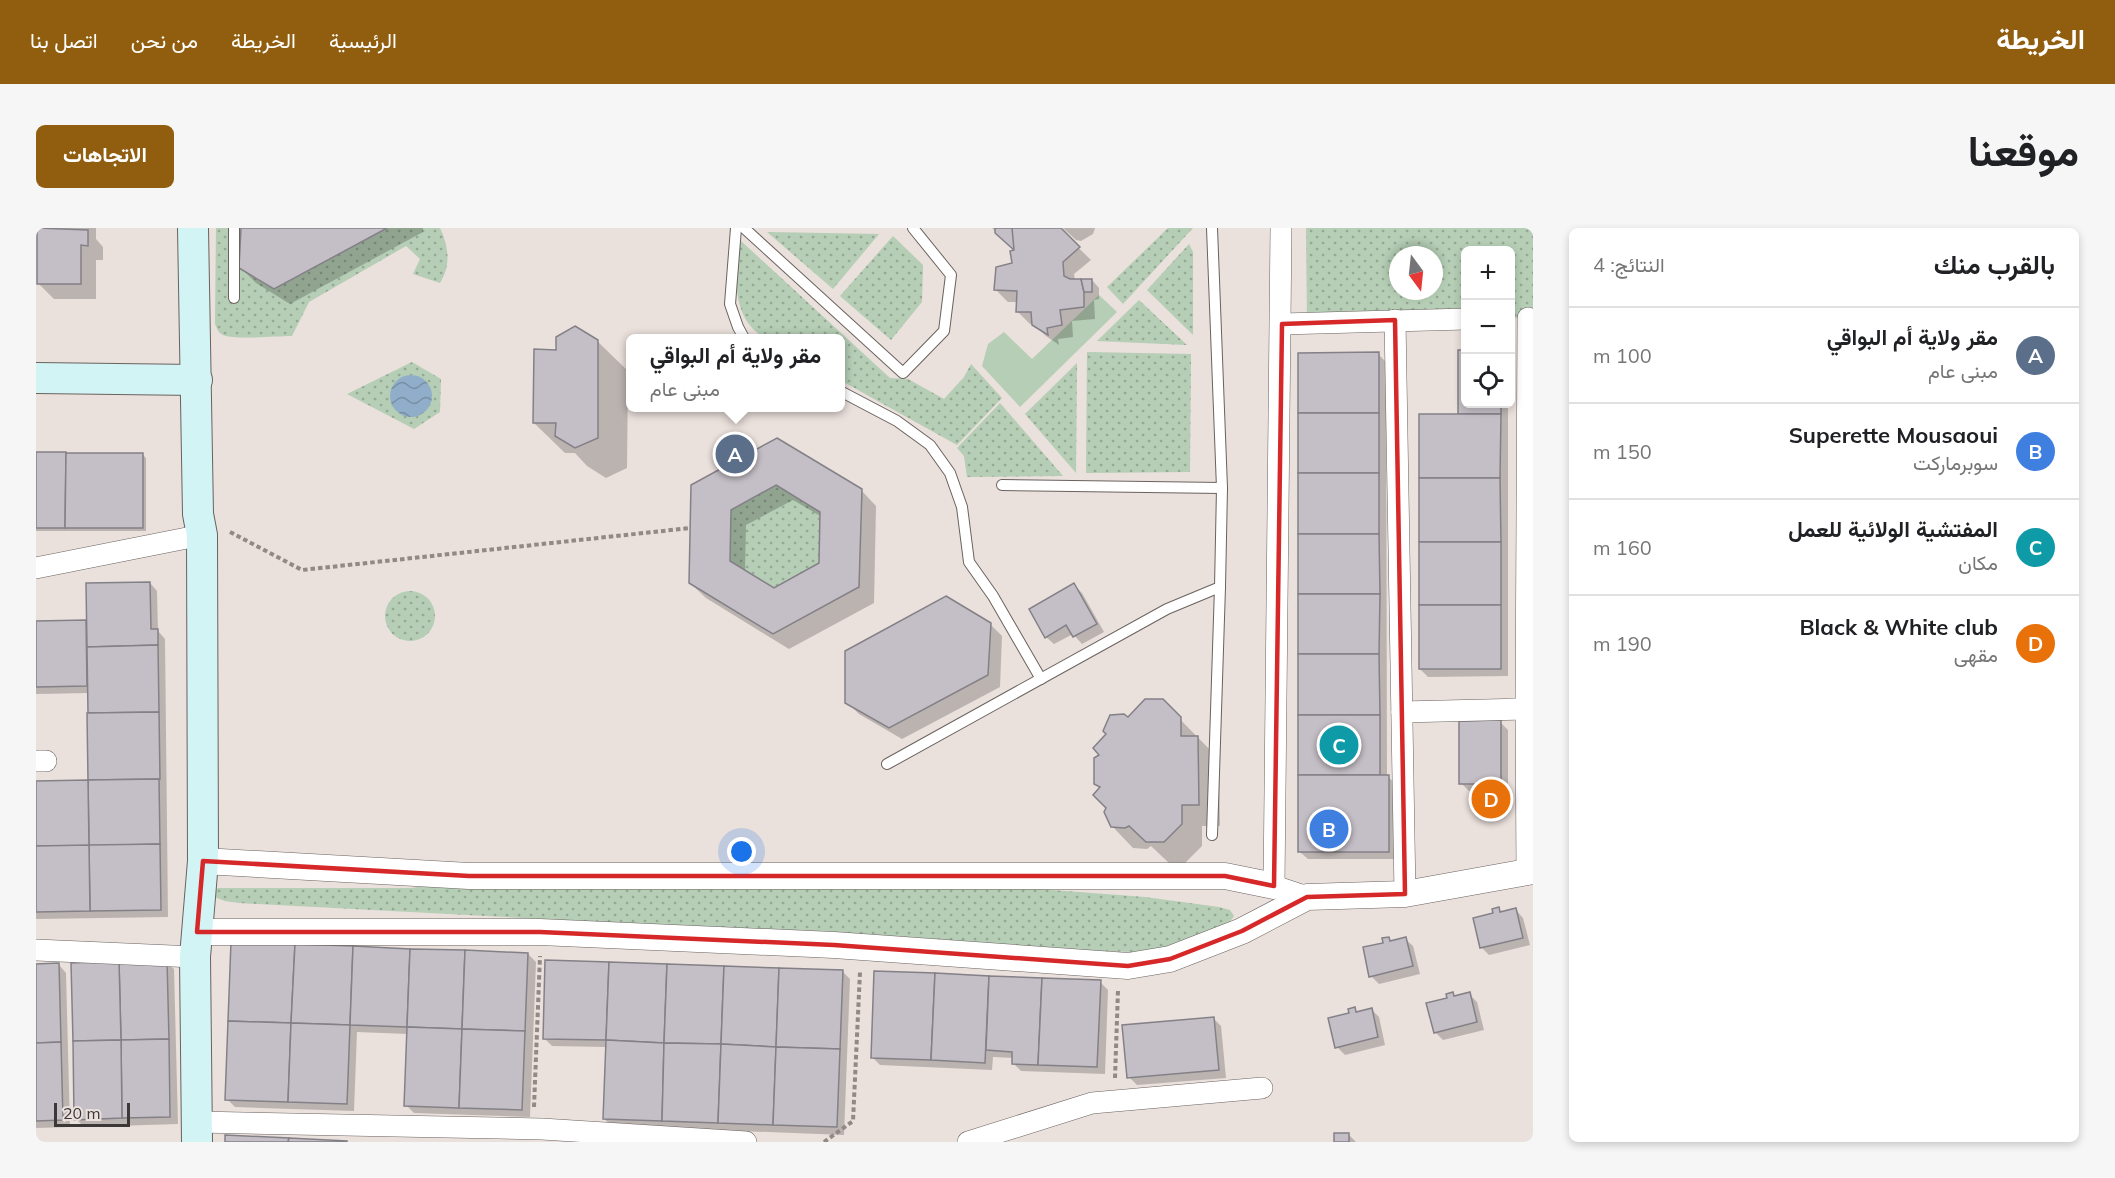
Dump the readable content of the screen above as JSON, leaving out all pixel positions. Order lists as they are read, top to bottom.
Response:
{
  "scale_bar": "20 m",
  "north": "bottom",
  "page": {
    "header": "الخريطة",
    "nav": [
      "الرئيسية",
      "الخريطة",
      "من نحن",
      "اتصل بنا"
    ],
    "title": "موقعنا",
    "buttons": "الاتجاهات",
    "heading": ["بالقرب منك", "النتائج: 4"],
    "map_buttons": ["+", "−"],
    "list": [
      {
        "mark": "A",
        "name": "مقر ولاية أم البواقي",
        "note": "مبنى عام",
        "value": "100 m"
      },
      {
        "mark": "B",
        "name": "Superette Mousaoui",
        "note": "سوبرماركت",
        "value": "150 m"
      },
      {
        "mark": "C",
        "name": "المفتشية الولائية للعمل",
        "note": "مكان",
        "value": "160 m"
      },
      {
        "mark": "D",
        "name": "Black & White club",
        "note": "مقهى",
        "value": "190 m"
      }
    ],
    "popup": ["مقر ولاية أم البواقي", "مبنى عام"],
    "pins": [
      "A",
      "C",
      "D",
      "B"
    ],
    "scale": "20 m"
  }
}
